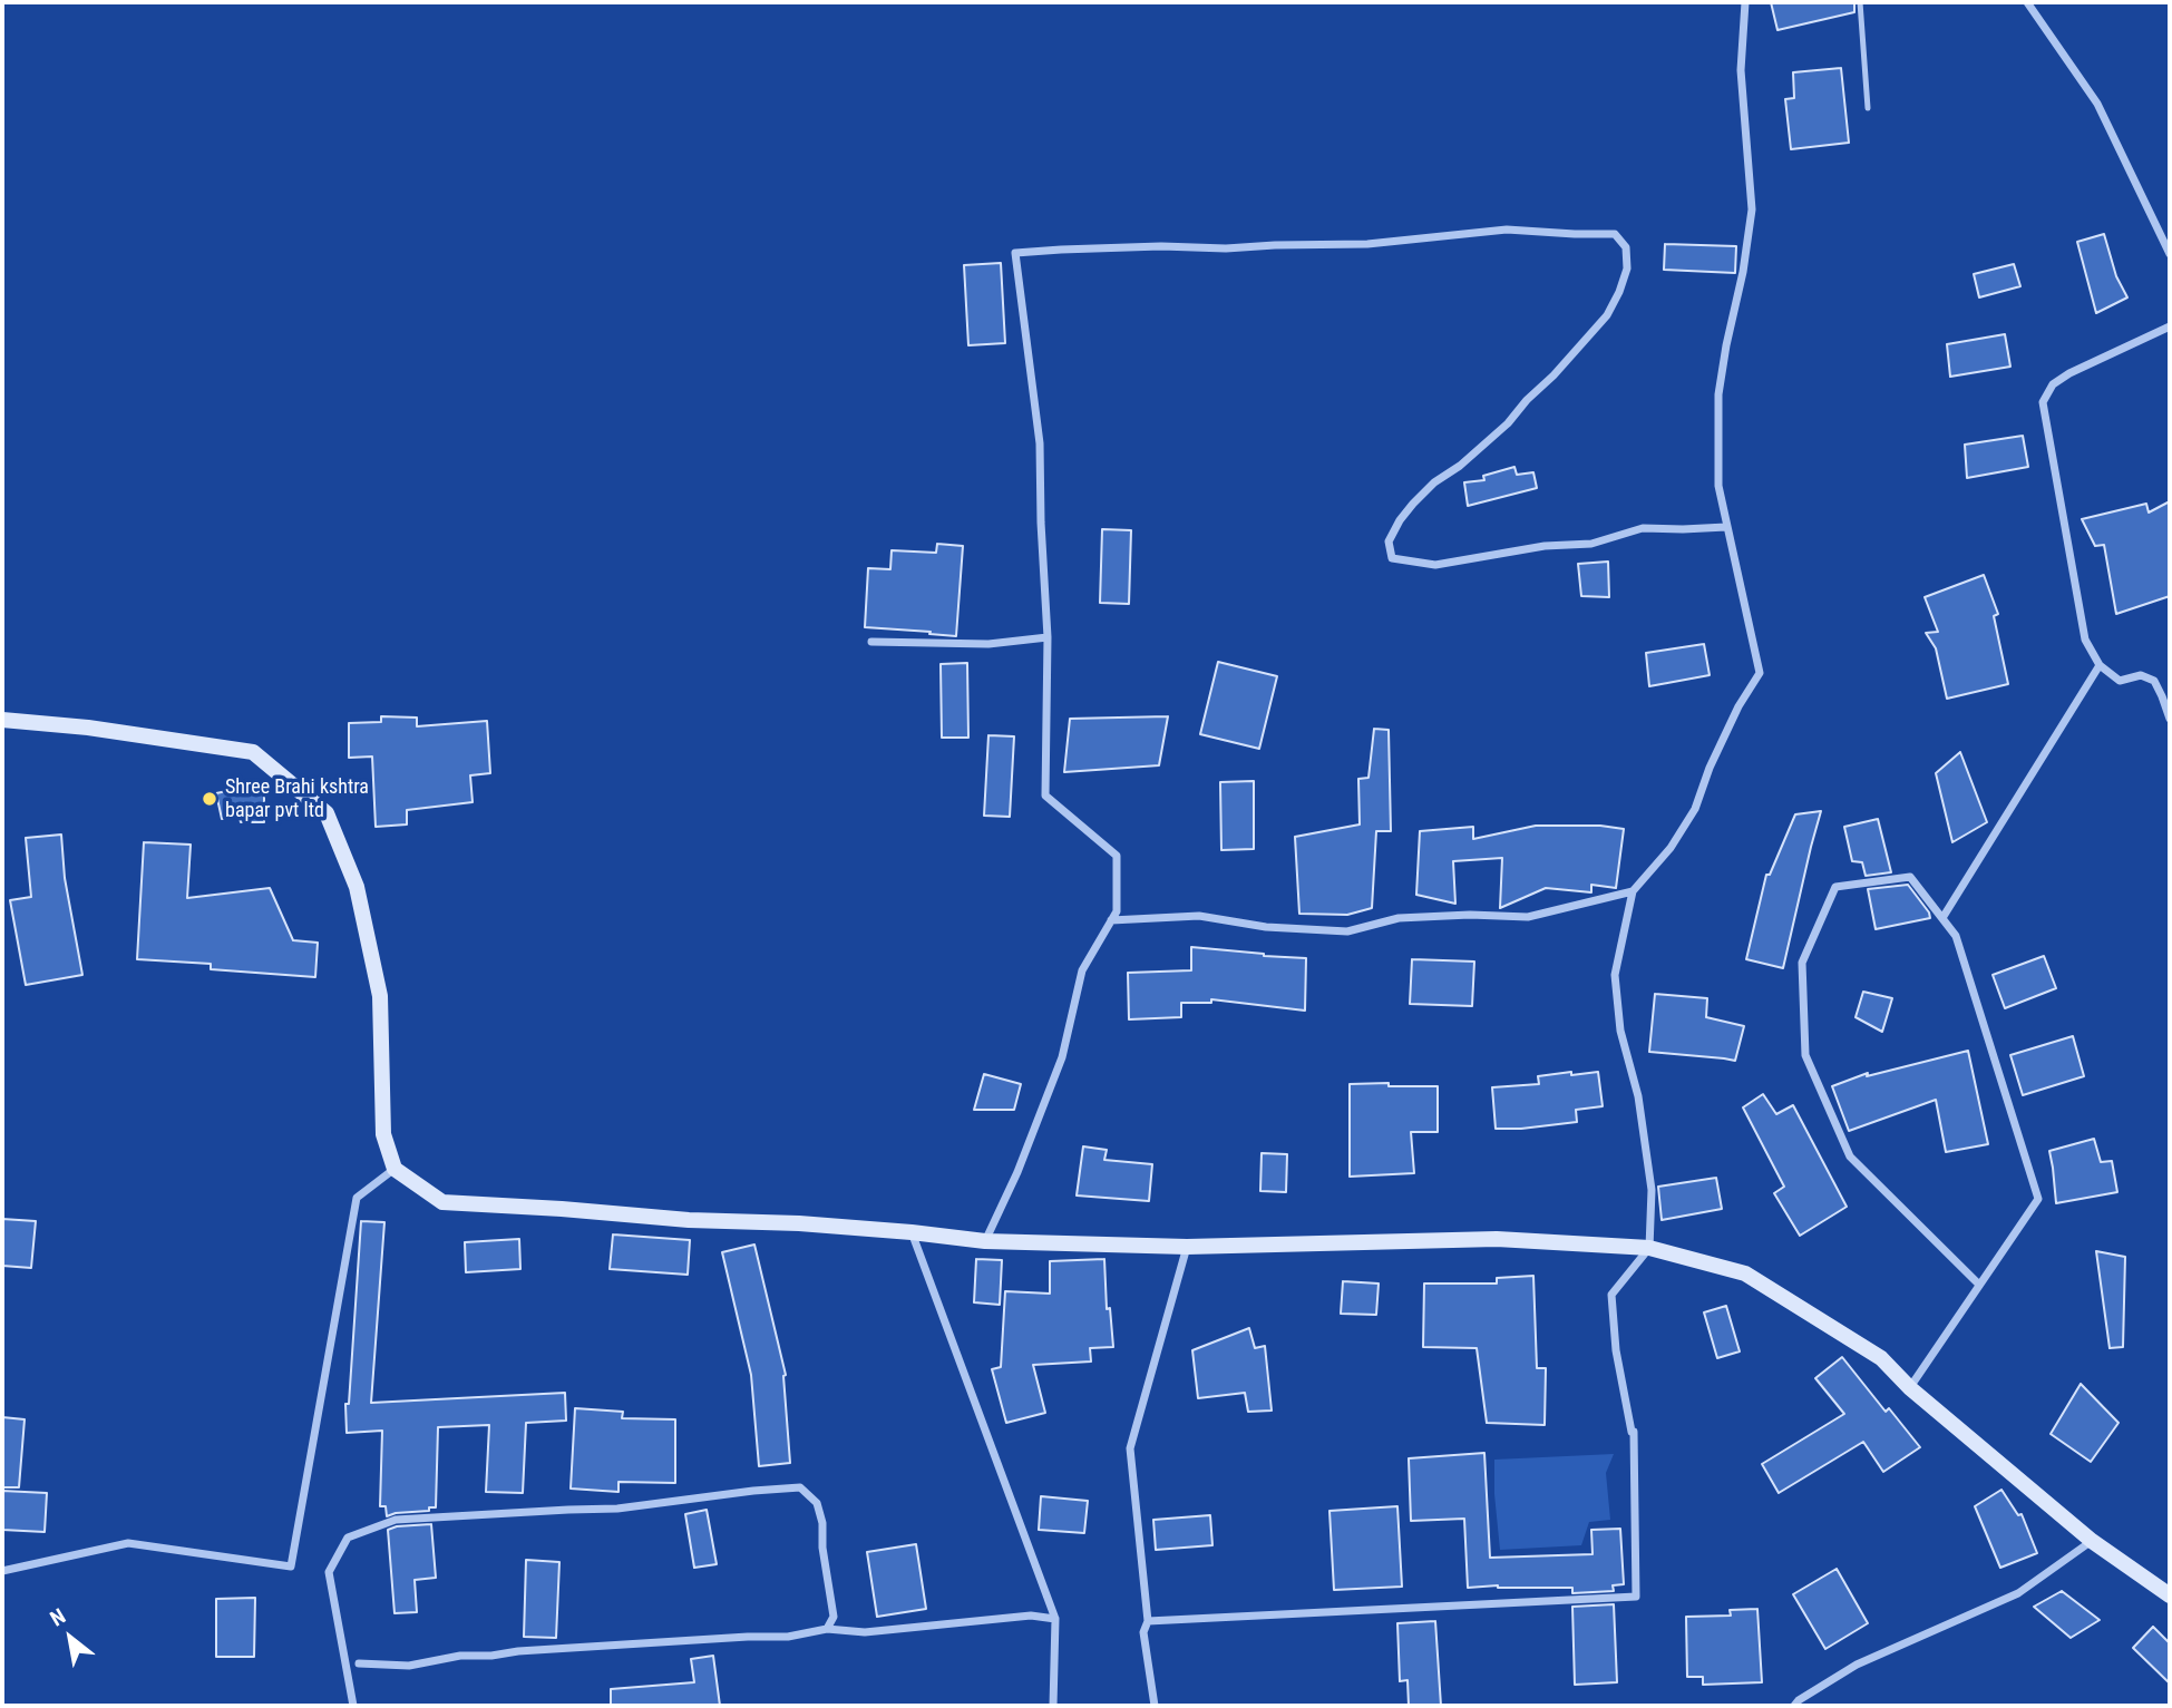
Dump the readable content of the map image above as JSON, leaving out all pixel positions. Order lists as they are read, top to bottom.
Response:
{
  "places": ["Shree Brahi kshtra bapar pvt ltd"],
  "north": "top left"
}
